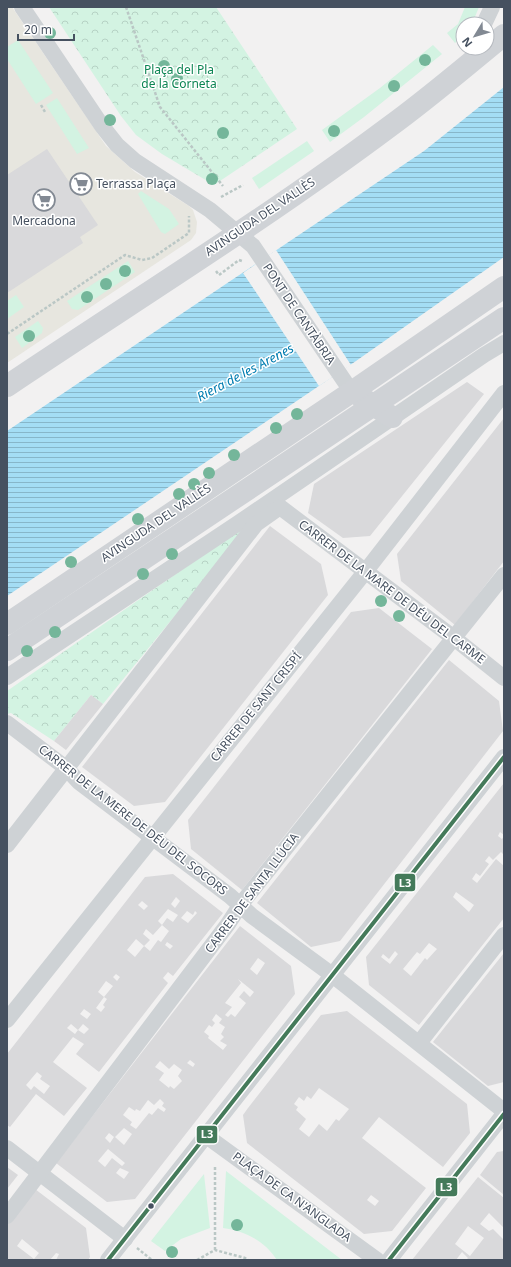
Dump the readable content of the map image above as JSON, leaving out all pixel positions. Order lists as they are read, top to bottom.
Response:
{
  "streets": {
    "main road": ["AVINGUDA DEL VALLÈS"],
    "street": [
      "PONT DE CANTÀBRIA",
      "CARRER DE LA MARE DE DÉU DEL CARME",
      "CARRER DE SANT CRISPÍ",
      "CARRER DE LA MERE DE DÉU DEL SOCORS",
      "CARRER DE SANTA LLÚCIA",
      "PLAÇA DE CA N'ANGLADA"
    ]
  },
  "crossings": [
    ["AVINGUDA DEL VALLÈS", "PONT DE CANTÀBRIA"],
    ["CARRER DE LA MARE DE DÉU DEL CARME", "CARRER DE SANT CRISPÍ"],
    ["CARRER DE LA MARE DE DÉU DEL CARME", "CARRER DE LA MERE DE DÉU DEL SOCORS"],
    ["CARRER DE LA MARE DE DÉU DEL CARME", "CARRER DE SANTA LLÚCIA"],
    ["CARRER DE SANT CRISPÍ", "CARRER DE LA MERE DE DÉU DEL SOCORS"],
    ["CARRER DE LA MERE DE DÉU DEL SOCORS", "CARRER DE SANTA LLÚCIA"]
  ],
  "water": ["Riera de les Arenes"],
  "parks": ["Plaça del Pla de la Corneta"],
  "places": {
    "supermarket": ["Terrassa Plaça", "Mercadona"]
  },
  "lines": ["transit line L3"],
  "scale_bar": "20 m",
  "north": "bottom left"
}
